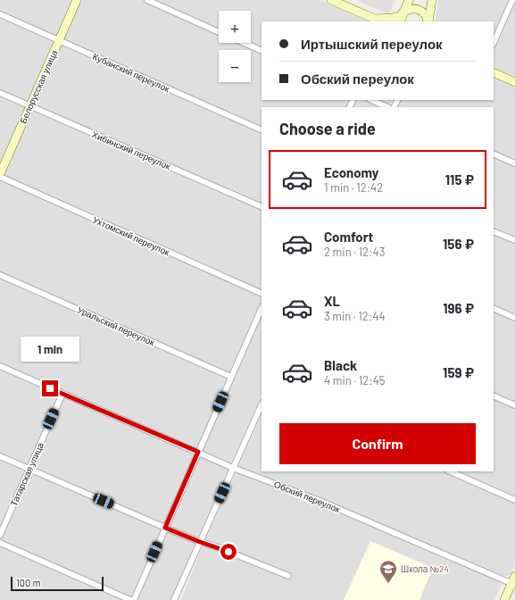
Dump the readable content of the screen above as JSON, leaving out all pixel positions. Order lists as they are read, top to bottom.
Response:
{
  "streets": {
    "main road": ["Белорусская улица"],
    "street": [
      "Кубанский переулок",
      "Хибинский переулок",
      "Ухтомский переулок",
      "Уральский переулок",
      "Татарская улица",
      "Обский переулок"
    ]
  },
  "crossings": [
    ["Кубанский переулок", "Белорусская улица"],
    ["Белорусская улица", "Хибинский переулок"],
    ["Татарская улица", "Обский переулок"]
  ],
  "places": {
    "school or university": ["Школа №24"]
  },
  "scale_bar": "100 m",
  "page": {
    "map_buttons": ["+", "−"],
    "banner": ["Иртышский переулок", "Обский переулок"],
    "heading": "Choose a ride",
    "list": [
      {
        "name": "Economy",
        "note": "1 min · 12:42",
        "value": "115 ₽"
      },
      {
        "name": "Comfort",
        "note": "2 min · 12:43",
        "value": "156 ₽"
      },
      {
        "name": "XL",
        "note": "3 min · 12:44",
        "value": "196 ₽"
      },
      {
        "name": "Black",
        "note": "4 min · 12:45",
        "value": "159 ₽"
      }
    ],
    "bubble": "1 min",
    "buttons": "Confirm",
    "scale": "100 m"
  }
}
